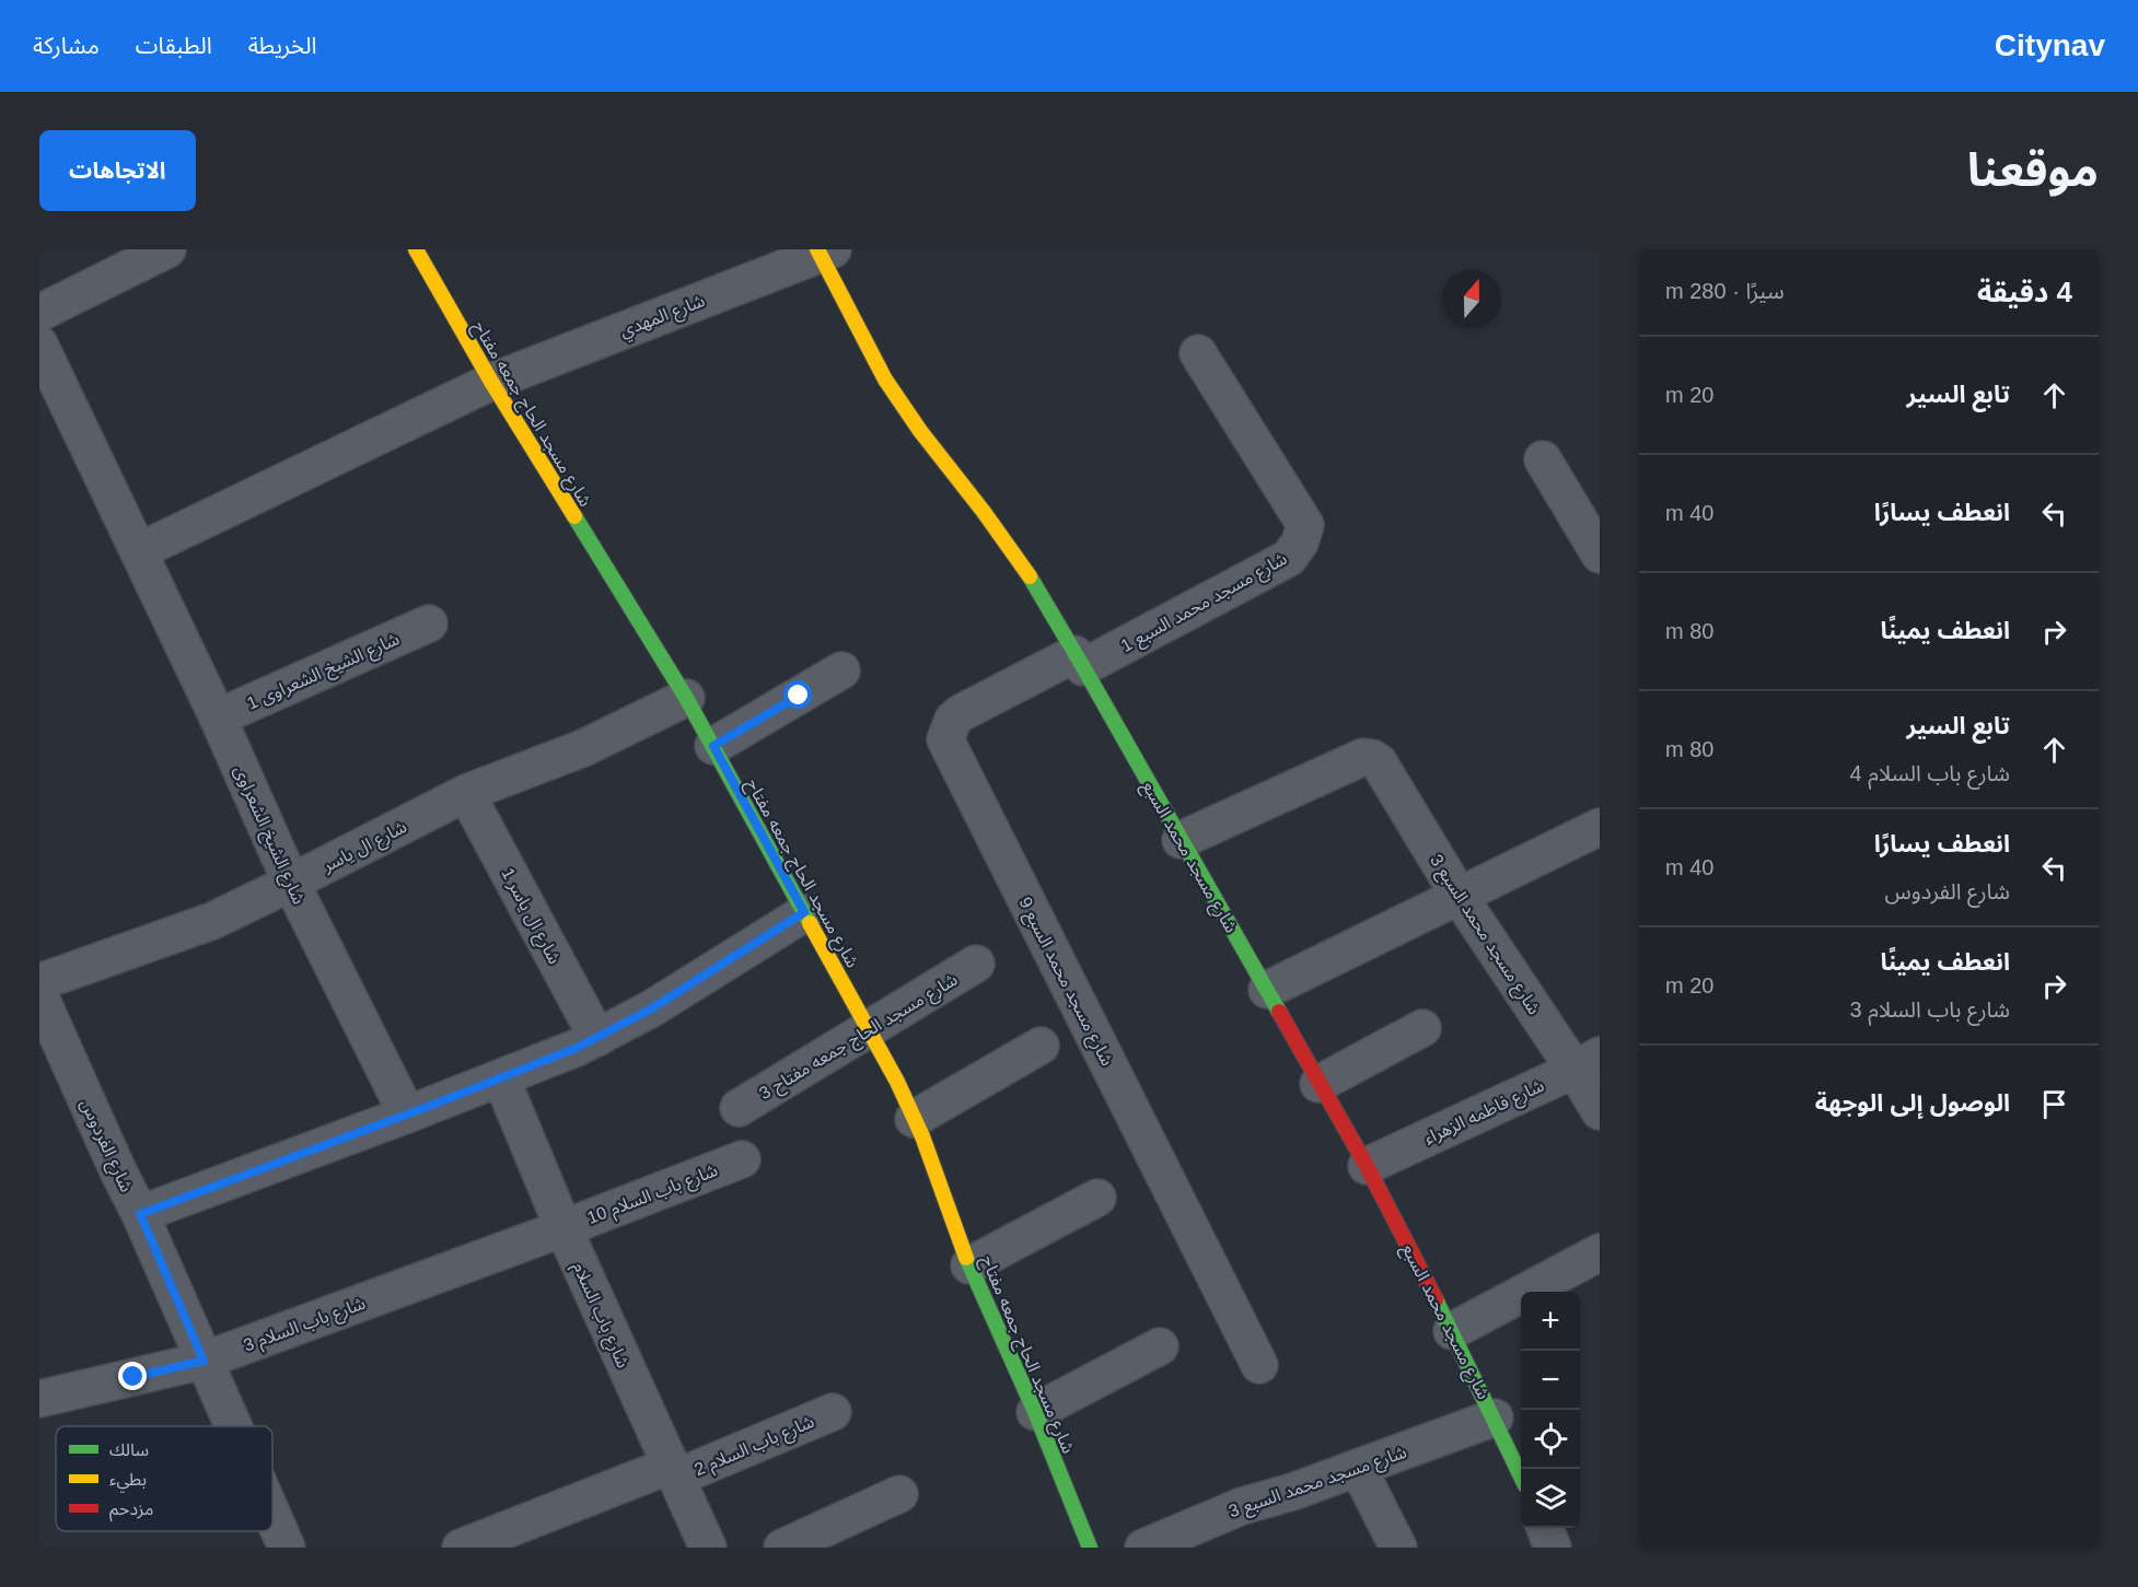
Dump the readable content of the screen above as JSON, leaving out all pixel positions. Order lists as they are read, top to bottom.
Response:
{
  "streets": {
    "street": [
      "شارع المهدي",
      "شارع مسجد الحاج جمعه مفتاح",
      "شارع مسجد محمد السبع 1",
      "شارع الشيخ الشعراوى 1",
      "شارع الشيخ الشعراوى",
      "شارع ال ياسر",
      "شارع مسجد محمد السبع",
      "شارع ال ياسر 1",
      "شارع مسجد محمد السبع 3",
      "شارع مسجد محمد السبع 9",
      "شارع مسجد الحاج جمعه مفتاح 3",
      "شارع فاطمه الزهراء",
      "شارع الفردوس",
      "شارع باب السلام 10",
      "شارع باب السلام",
      "شارع باب السلام 3",
      "شارع باب السلام 2"
    ]
  },
  "crossings": [
    ["شارع المهدي", "شارع مسجد الحاج جمعه مفتاح"],
    ["شارع المهدي", "شارع مسجد محمد السبع"],
    ["شارع مسجد الحاج جمعه مفتاح", "شارع ال ياسر"],
    ["شارع مسجد الحاج جمعه مفتاح", "شارع مسجد الحاج جمعه مفتاح 3"],
    ["شارع مسجد محمد السبع 1", "شارع مسجد محمد السبع"],
    ["شارع مسجد محمد السبع 1", "شارع مسجد محمد السبع 9"],
    ["شارع الشيخ الشعراوى 1", "شارع الشيخ الشعراوى"],
    ["شارع الشيخ الشعراوى", "شارع ال ياسر"],
    ["شارع ال ياسر", "شارع ال ياسر 1"],
    ["شارع مسجد محمد السبع", "شارع مسجد محمد السبع 3"],
    ["شارع مسجد محمد السبع", "شارع مسجد محمد السبع 9"],
    ["شارع مسجد محمد السبع", "شارع فاطمه الزهراء"],
    ["شارع مسجد محمد السبع 3", "شارع فاطمه الزهراء"],
    ["شارع الفردوس", "شارع باب السلام 3"],
    ["شارع باب السلام 10", "شارع باب السلام"],
    ["شارع باب السلام 10", "شارع باب السلام 3"],
    ["شارع باب السلام", "شارع باب السلام 3"],
    ["شارع باب السلام", "شارع باب السلام 2"]
  ],
  "legend": ["سالك", "بطيء", "مزدحم"],
  "north": "top",
  "page": {
    "header": "Citynav",
    "nav": ["الخريطة", "الطبقات", "مشاركة"],
    "title": "موقعنا",
    "buttons": "الاتجاهات",
    "heading": ["4 دقيقة", "سيرًا · 280 m"],
    "list": [
      ["تابع السير", "20 m"],
      ["انعطف يسارًا", "40 m"],
      ["انعطف يمينًا", "80 m"],
      ["تابع السير", "شارع باب السلام 4", "80 m"],
      ["انعطف يسارًا", "شارع الفردوس", "40 m"],
      ["انعطف يمينًا", "شارع باب السلام 3", "20 m"],
      "الوصول إلى الوجهة"
    ],
    "map_buttons": ["+", "−"]
  }
}
